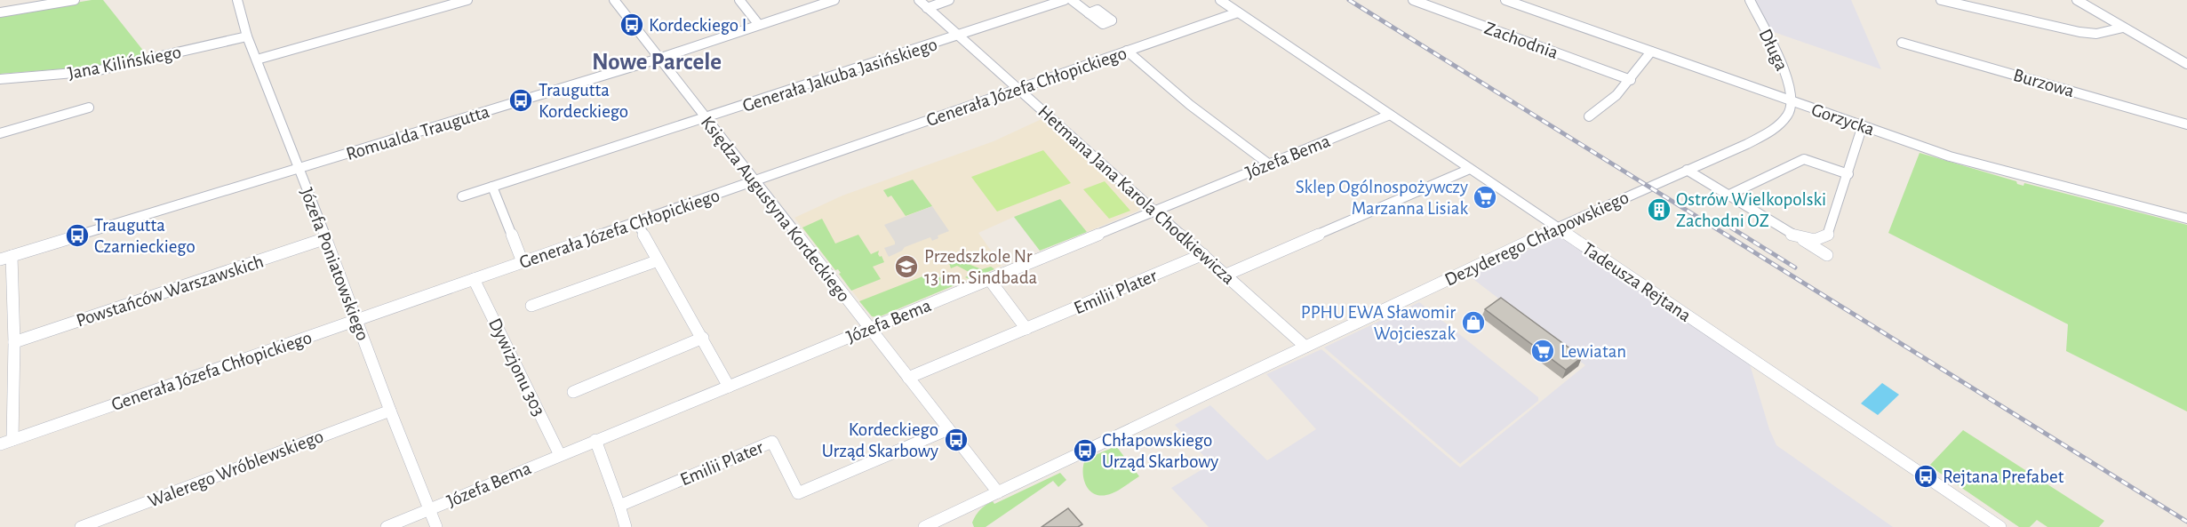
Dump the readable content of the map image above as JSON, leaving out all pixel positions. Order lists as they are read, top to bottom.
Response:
{
  "streets": {
    "street": [
      "Zachodnia",
      "Długa",
      "Jana Kilińskiego",
      "Generała Jakuba Jasińskiego",
      "Burzowa",
      "Generała Józefa Chłopickiego",
      "Gorzycka",
      "Romualda Traugutta",
      "Józefa Bema",
      "Hetmana Jana Karola Chodkiewicza",
      "Księdza Augustyna Kordeckiego",
      "Dezyderego Chłapowskiego",
      "Józefa Poniatowskiego",
      "Tadeusza Rejtana",
      "Powstańców Warszawskich",
      "Emilii Plater",
      "Dywizjonu 303",
      "Walerego Wróblewskiego"
    ]
  },
  "crossings": [
    ["Długa", "Gorzycka"],
    ["Długa", "Dezyderego Chłapowskiego"],
    ["Jana Kilińskiego", "Józefa Poniatowskiego"],
    ["Generała Jakuba Jasińskiego", "Hetmana Jana Karola Chodkiewicza"],
    ["Generała Jakuba Jasińskiego", "Księdza Augustyna Kordeckiego"],
    ["Generała Józefa Chłopickiego", "Hetmana Jana Karola Chodkiewicza"],
    ["Generała Józefa Chłopickiego", "Księdza Augustyna Kordeckiego"],
    ["Generała Józefa Chłopickiego", "Józefa Poniatowskiego"],
    ["Generała Józefa Chłopickiego", "Tadeusza Rejtana"],
    ["Generała Józefa Chłopickiego", "Dywizjonu 303"],
    ["Gorzycka", "Dezyderego Chłapowskiego"],
    ["Romualda Traugutta", "Księdza Augustyna Kordeckiego"],
    ["Romualda Traugutta", "Józefa Poniatowskiego"],
    ["Józefa Bema", "Hetmana Jana Karola Chodkiewicza"],
    ["Józefa Bema", "Księdza Augustyna Kordeckiego"],
    ["Józefa Bema", "Józefa Poniatowskiego"],
    ["Józefa Bema", "Tadeusza Rejtana"],
    ["Józefa Bema", "Dywizjonu 303"],
    ["Hetmana Jana Karola Chodkiewicza", "Dezyderego Chłapowskiego"],
    ["Hetmana Jana Karola Chodkiewicza", "Emilii Plater"],
    ["Księdza Augustyna Kordeckiego", "Dezyderego Chłapowskiego"],
    ["Księdza Augustyna Kordeckiego", "Emilii Plater"],
    ["Dezyderego Chłapowskiego", "Tadeusza Rejtana"],
    ["Józefa Poniatowskiego", "Powstańców Warszawskich"],
    ["Józefa Poniatowskiego", "Walerego Wróblewskiego"]
  ],
  "districts": ["Nowe Parcele"],
  "places": {
    "bus stop": [
      "Kordeckiego I",
      "Traugutta Kordeckiego",
      "Traugutta Czarnieckiego",
      "Kordeckiego Urząd Skarbowy",
      "Chłapowskiego Urząd Skarbowy",
      "Rejtana Prefabet"
    ],
    "supermarket": ["Sklep Ogólnospożywczy Marzanna Lisiak", "Lewiatan"],
    "building": ["Ostrów Wielkopolski Zachodni OZ"],
    "school or university": ["Przedszkole Nr 13 im. Sindbada"],
    "shop": ["PPHU EWA Sławomir Wojcieszak"]
  }
}
